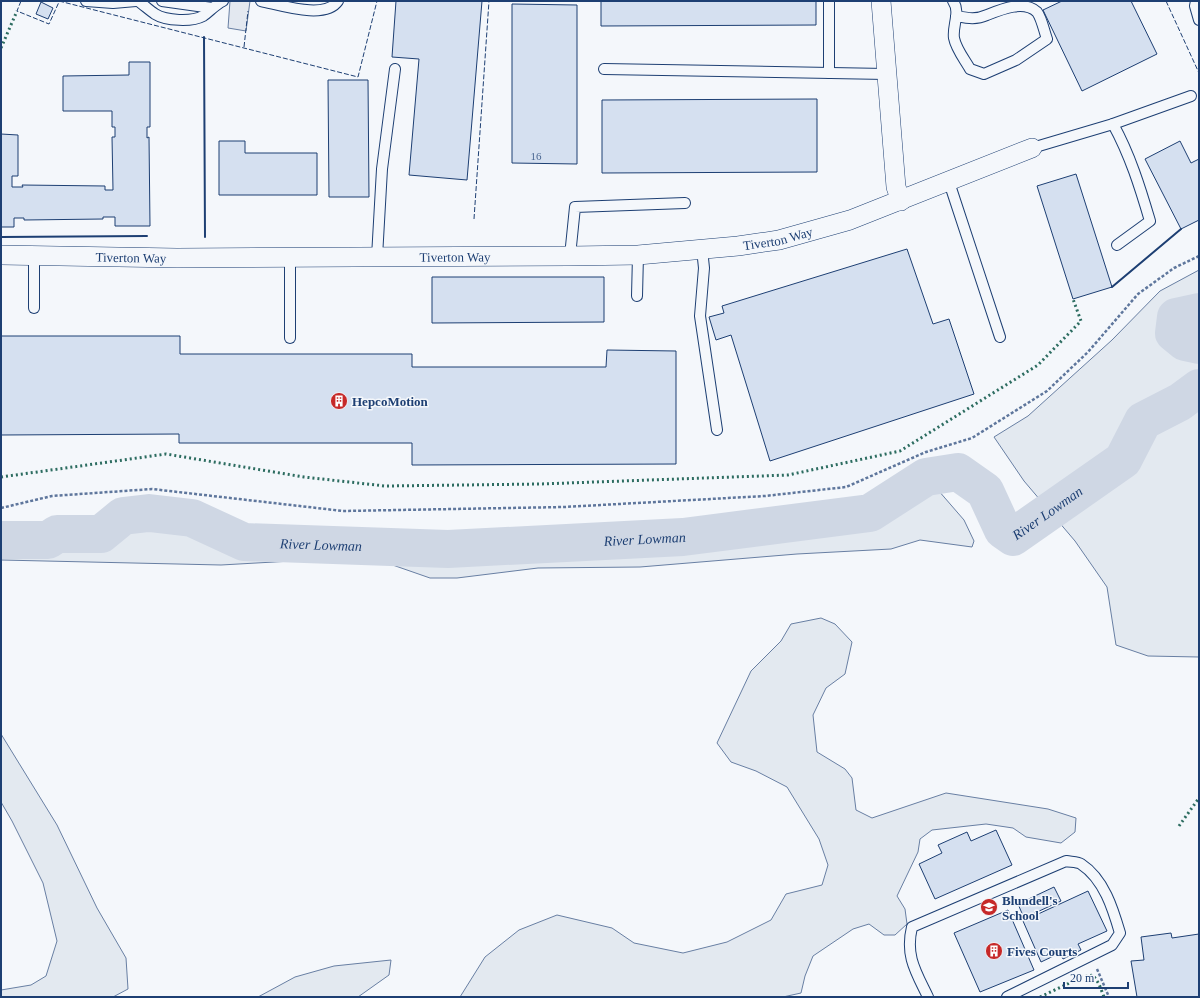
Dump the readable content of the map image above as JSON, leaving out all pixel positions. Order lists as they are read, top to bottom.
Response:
{
  "streets": {
    "street": ["Tiverton Way"]
  },
  "water": ["River Lowman"],
  "places": {
    "building": ["HepcoMotion", "Fives Courts"],
    "school or university": ["Blundell's School"]
  },
  "house_numbers": ["16"],
  "scale_bar": "20 m"
}
